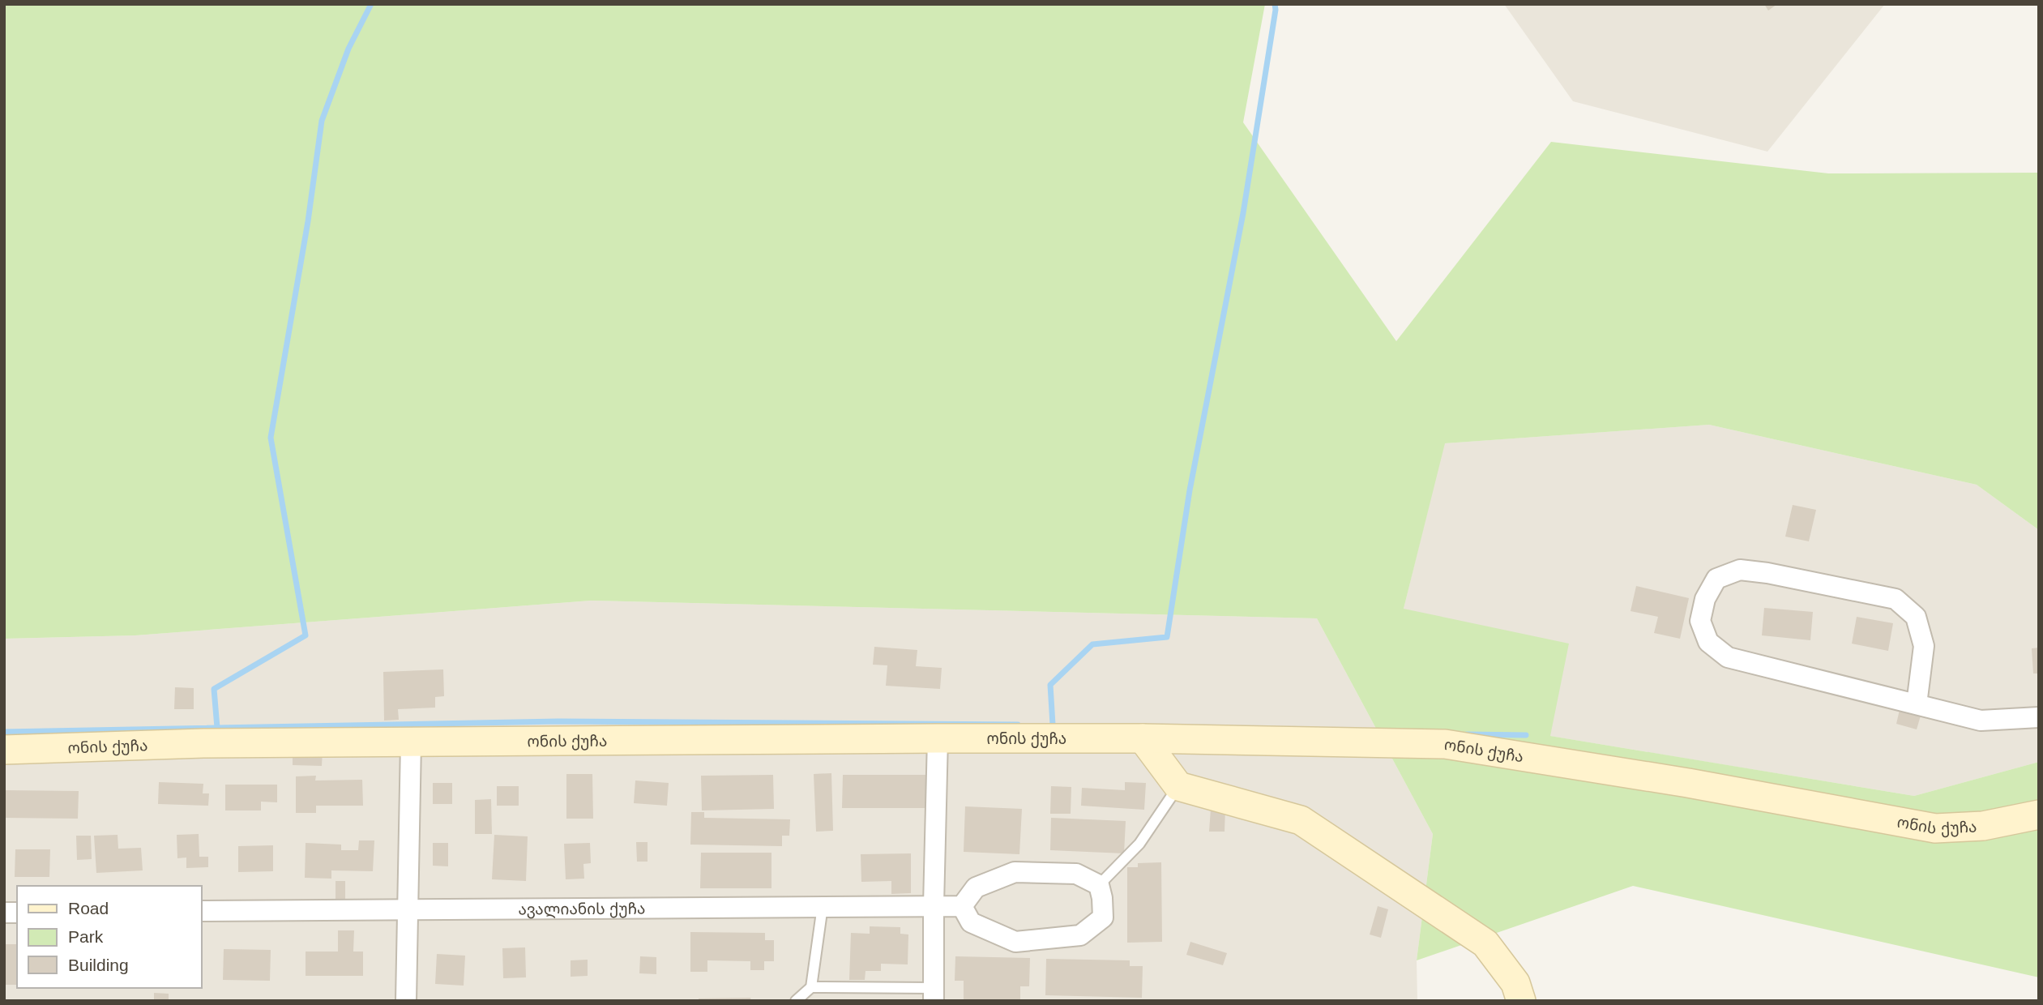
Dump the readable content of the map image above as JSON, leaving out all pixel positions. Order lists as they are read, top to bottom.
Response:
{
  "streets": {
    "main road": ["ონის ქუჩა"],
    "street": ["ავალიანის ქუჩა"]
  },
  "legend": ["Road", "Park", "Building"]
}
